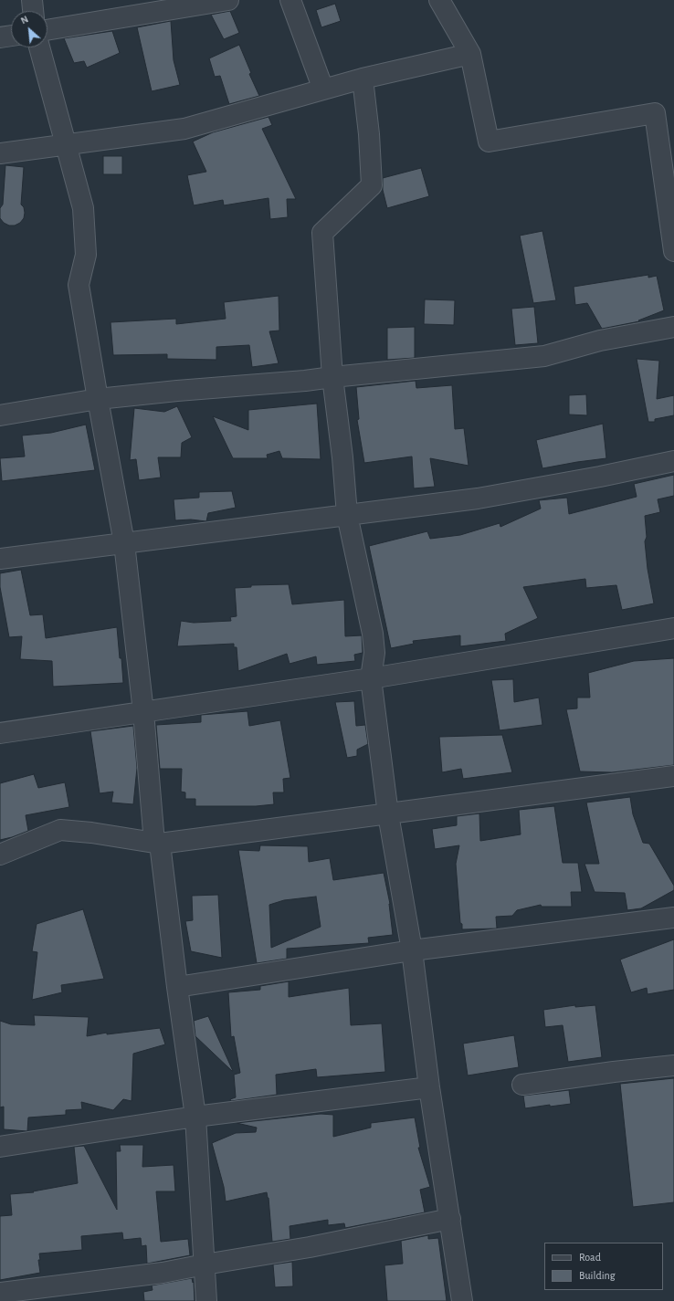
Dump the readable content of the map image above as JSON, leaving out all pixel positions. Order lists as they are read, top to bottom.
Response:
{
  "legend": ["Road", "Building"],
  "north": "top left"
}
